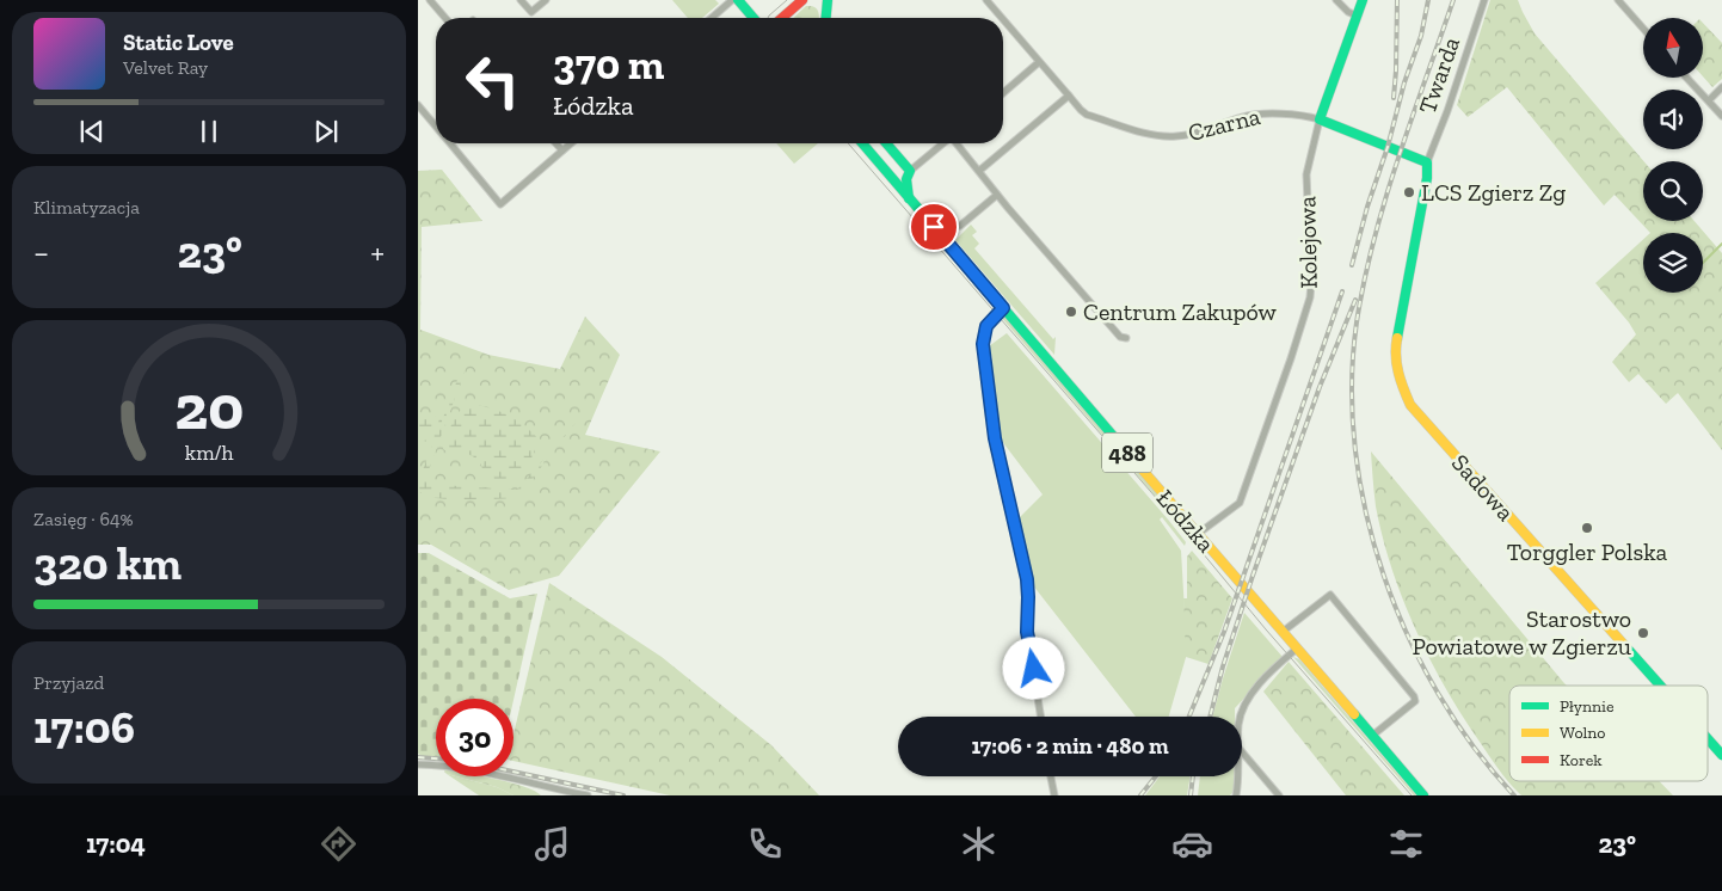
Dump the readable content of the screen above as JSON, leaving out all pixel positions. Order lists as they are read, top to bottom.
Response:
{
  "streets": {
    "street": [
      "Twarda",
      "Czarna",
      "Kolejowa",
      "488",
      "Sadowa",
      "Łódzka"
    ]
  },
  "crossings": [
    ["Twarda", "Czarna"],
    ["Twarda", "Sadowa"],
    ["Czarna", "Kolejowa"],
    ["Czarna", "Sadowa"],
    ["Kolejowa", "Łódzka"]
  ],
  "places": [
    "LCS Zgierz Zg",
    "Centrum Zakupów",
    "Torggler Polska",
    "Starostwo Powiatowe w Zgierzu"
  ],
  "legend": ["Płynnie", "Wolno", "Korek"],
  "north": "top",
  "page": {
    "song": ["Static Love", "Velvet Ray"],
    "turn": ["370 m", "Łódzka"],
    "tile": [
      "Klimatyzacja",
      ["Zasięg · 64%", "320 km"],
      ["Przyjazd", "17:06"]
    ],
    "heat": ["−", "23°", "+"],
    "limit": "30",
    "trip": "17:06 · 2 min · 480 m",
    "tabs": ["17:04", "23°"],
    "gauge": ["20", "km/h"]
  }
}
